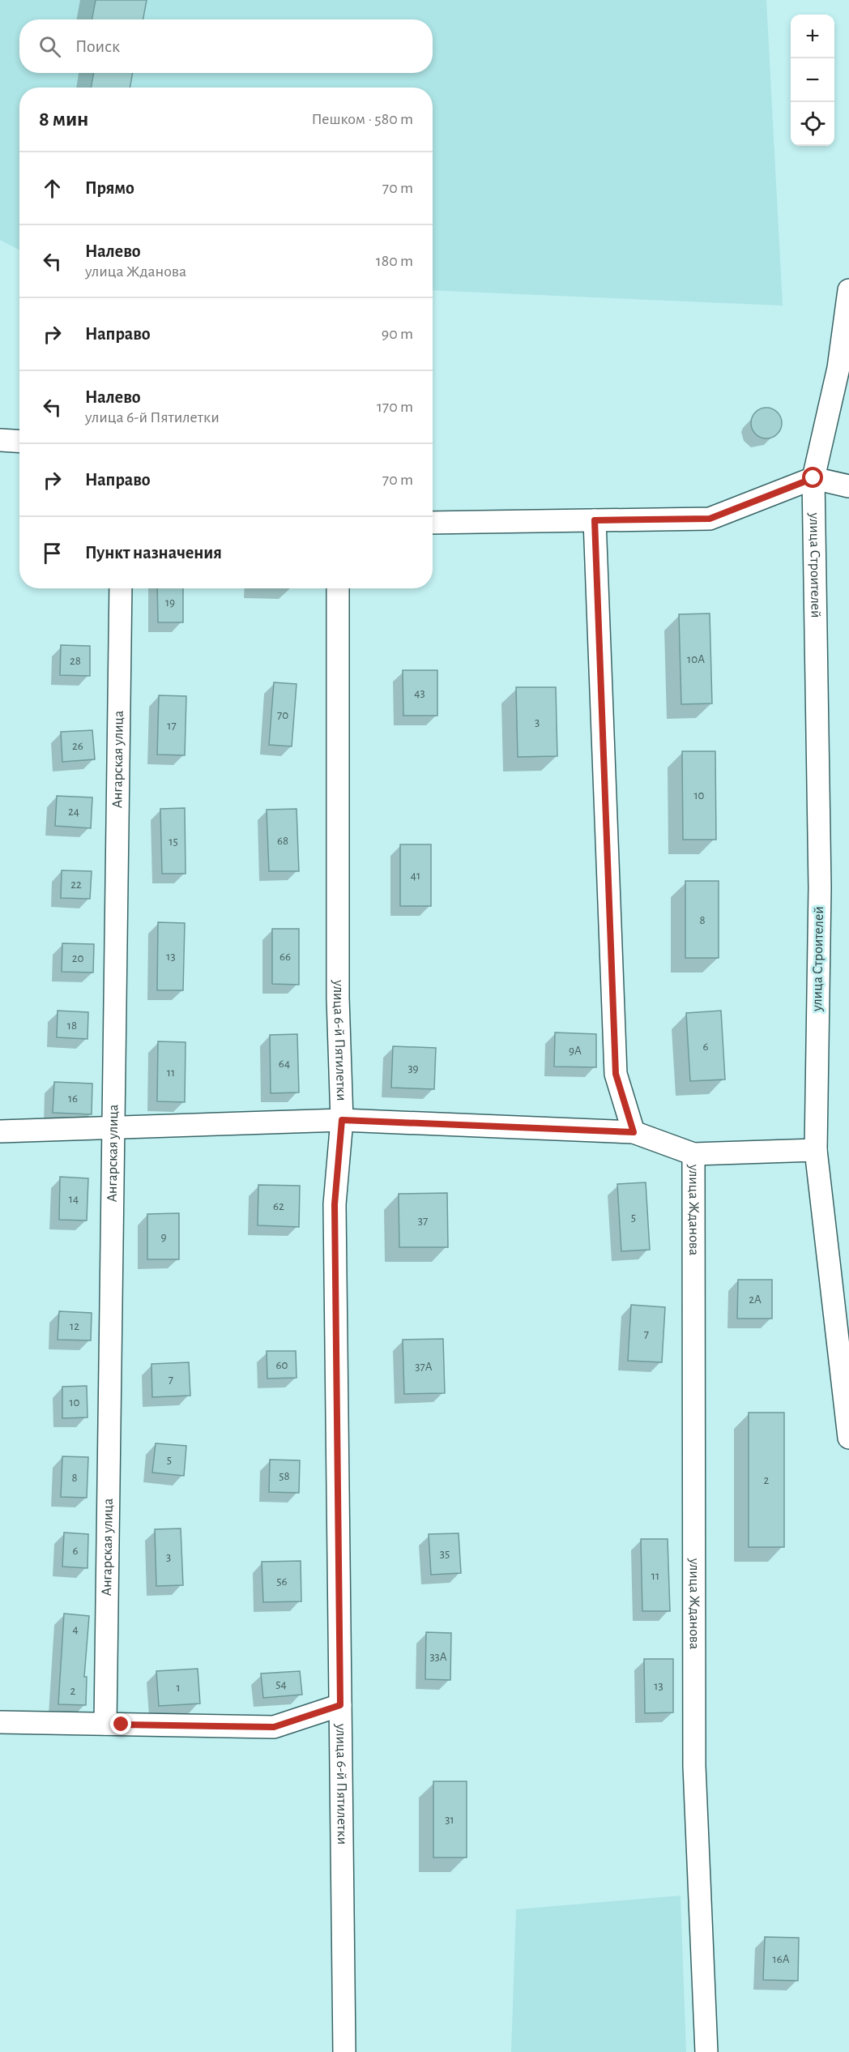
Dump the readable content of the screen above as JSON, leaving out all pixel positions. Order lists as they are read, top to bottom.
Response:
{
  "streets": {
    "street": [
      "улица Строителей",
      "Ангарская улица",
      "улица 6-й Пятилетки",
      "улица Жданова"
    ]
  },
  "house_numbers": [
    "19",
    "10А",
    "28",
    "43",
    "70",
    "3",
    "17",
    "26",
    "10",
    "24",
    "68",
    "15",
    "41",
    "22",
    "8",
    "13",
    "66",
    "20",
    "18",
    "6",
    "9А",
    "64",
    "39",
    "11",
    "16",
    "14",
    "62",
    "5",
    "37",
    "9",
    "2А",
    "12",
    "7",
    "60",
    "37А",
    "7",
    "10",
    "5",
    "58",
    "8",
    "2",
    "6",
    "35",
    "3",
    "11",
    "56",
    "4",
    "33А",
    "54",
    "13",
    "1",
    "2",
    "31",
    "16А"
  ],
  "page": {
    "map_buttons": ["+", "−"],
    "search": "Поиск",
    "heading": ["8 мин", "Пешком · 580 m"],
    "list": [
      ["Прямо", "70 m"],
      ["Налево", "улица Жданова", "180 m"],
      ["Направо", "90 m"],
      ["Налево", "улица 6-й Пятилетки", "170 m"],
      ["Направо", "70 m"],
      "Пункт назначения"
    ]
  }
}
